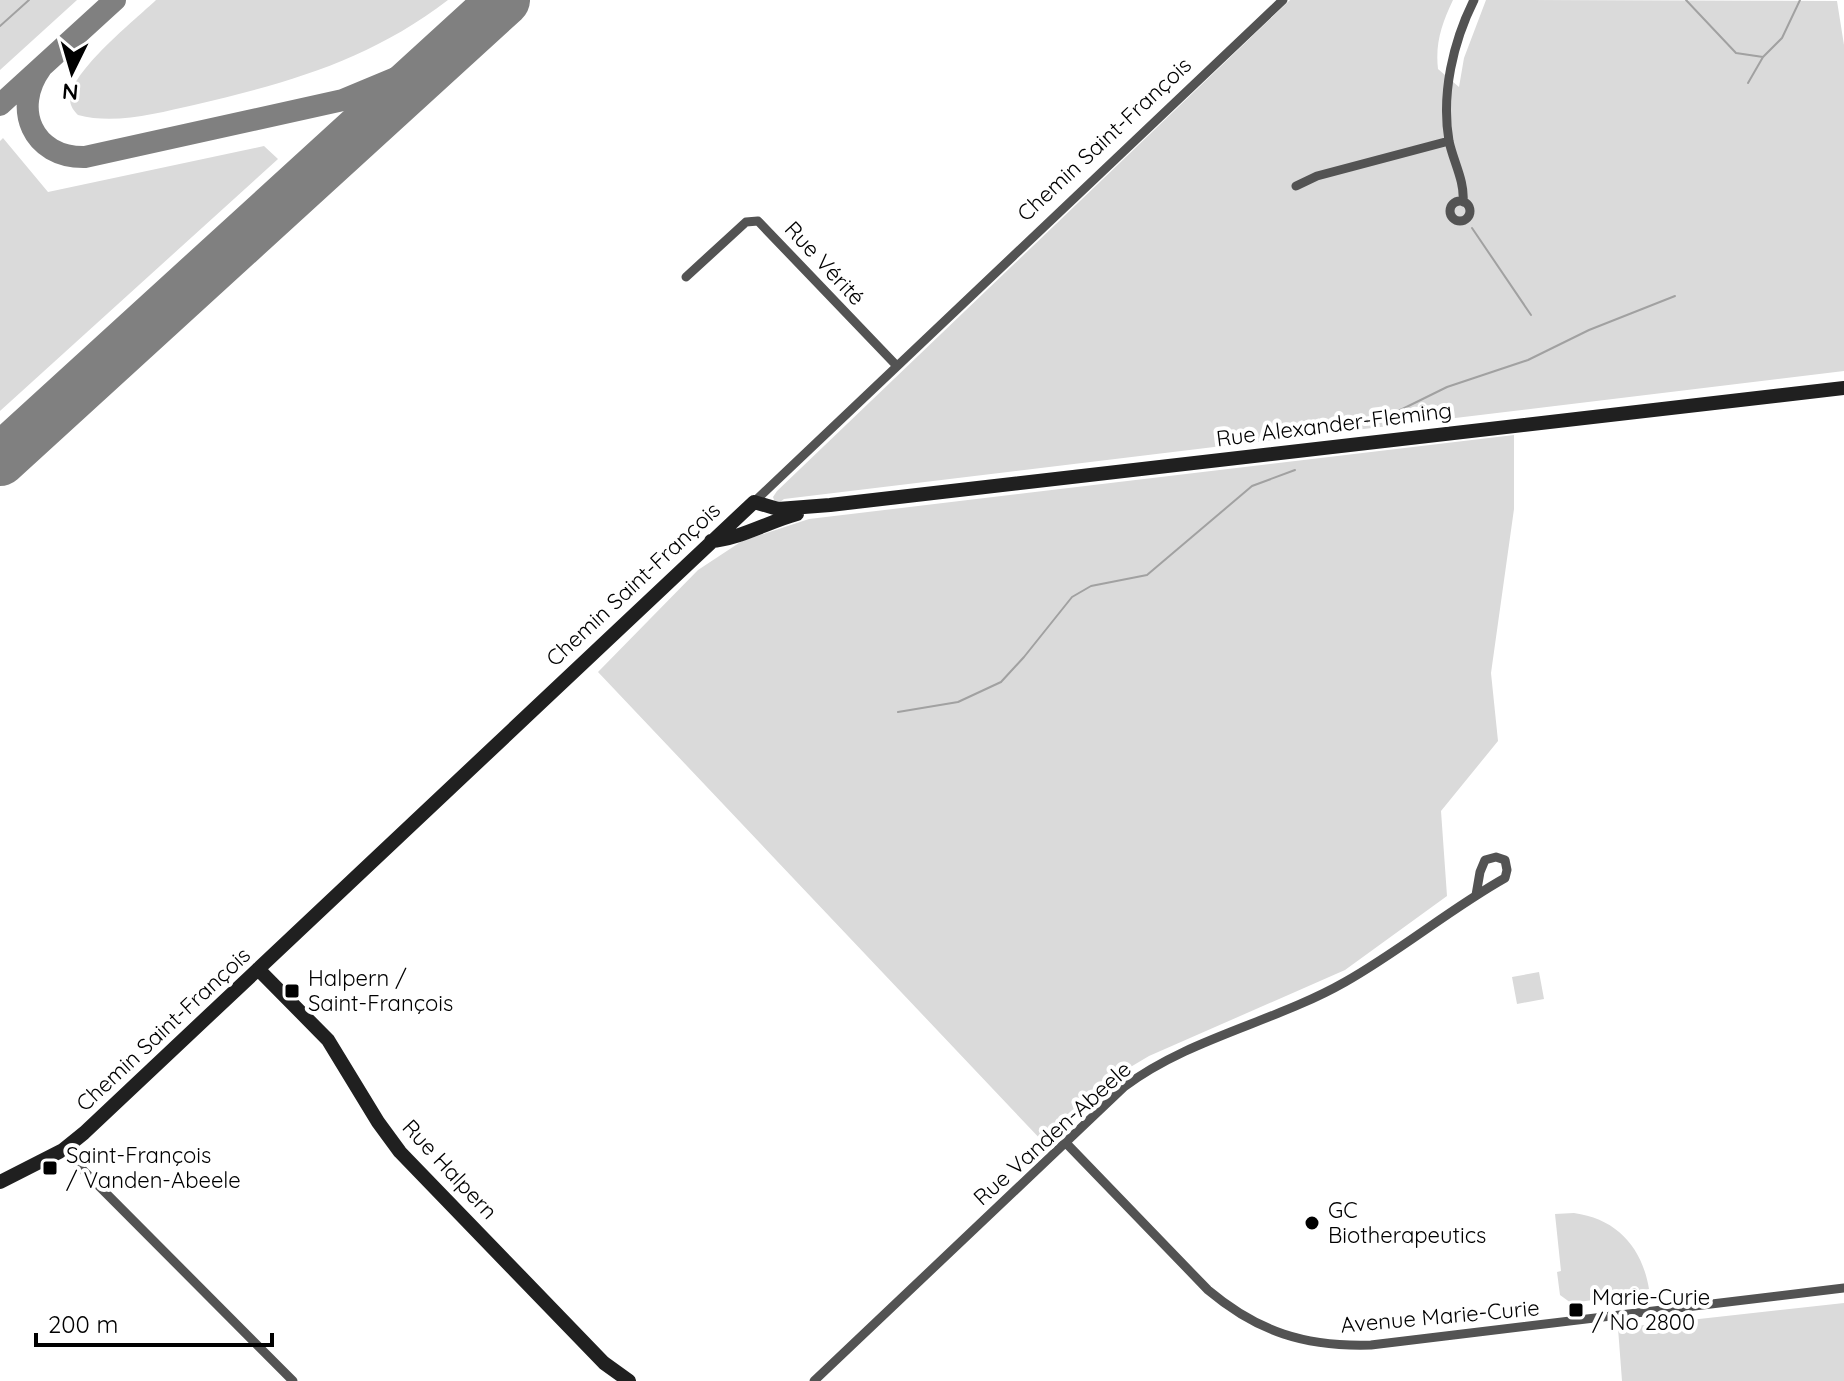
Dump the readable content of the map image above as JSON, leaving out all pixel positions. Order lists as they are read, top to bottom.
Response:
{
  "streets": {
    "street": [
      "Chemin Saint-François",
      "Rue Vérité",
      "Rue Alexander-Fleming",
      "Rue Vanden-Abeele",
      "Rue Halpern",
      "Avenue Marie-Curie"
    ]
  },
  "crossings": [
    ["Chemin Saint-François", "Rue Vérité"],
    ["Chemin Saint-François", "Rue Alexander-Fleming"],
    ["Chemin Saint-François", "Rue Halpern"],
    ["Rue Vanden-Abeele", "Avenue Marie-Curie"]
  ],
  "places": {
    "transit": ["Halpern / Saint-François", "Saint-François / Vanden-Abeele", "Marie-Curie / No 2800"],
    "other": ["GC Biotherapeutics"]
  },
  "scale_bar": "200 m",
  "north": "bottom"
}
